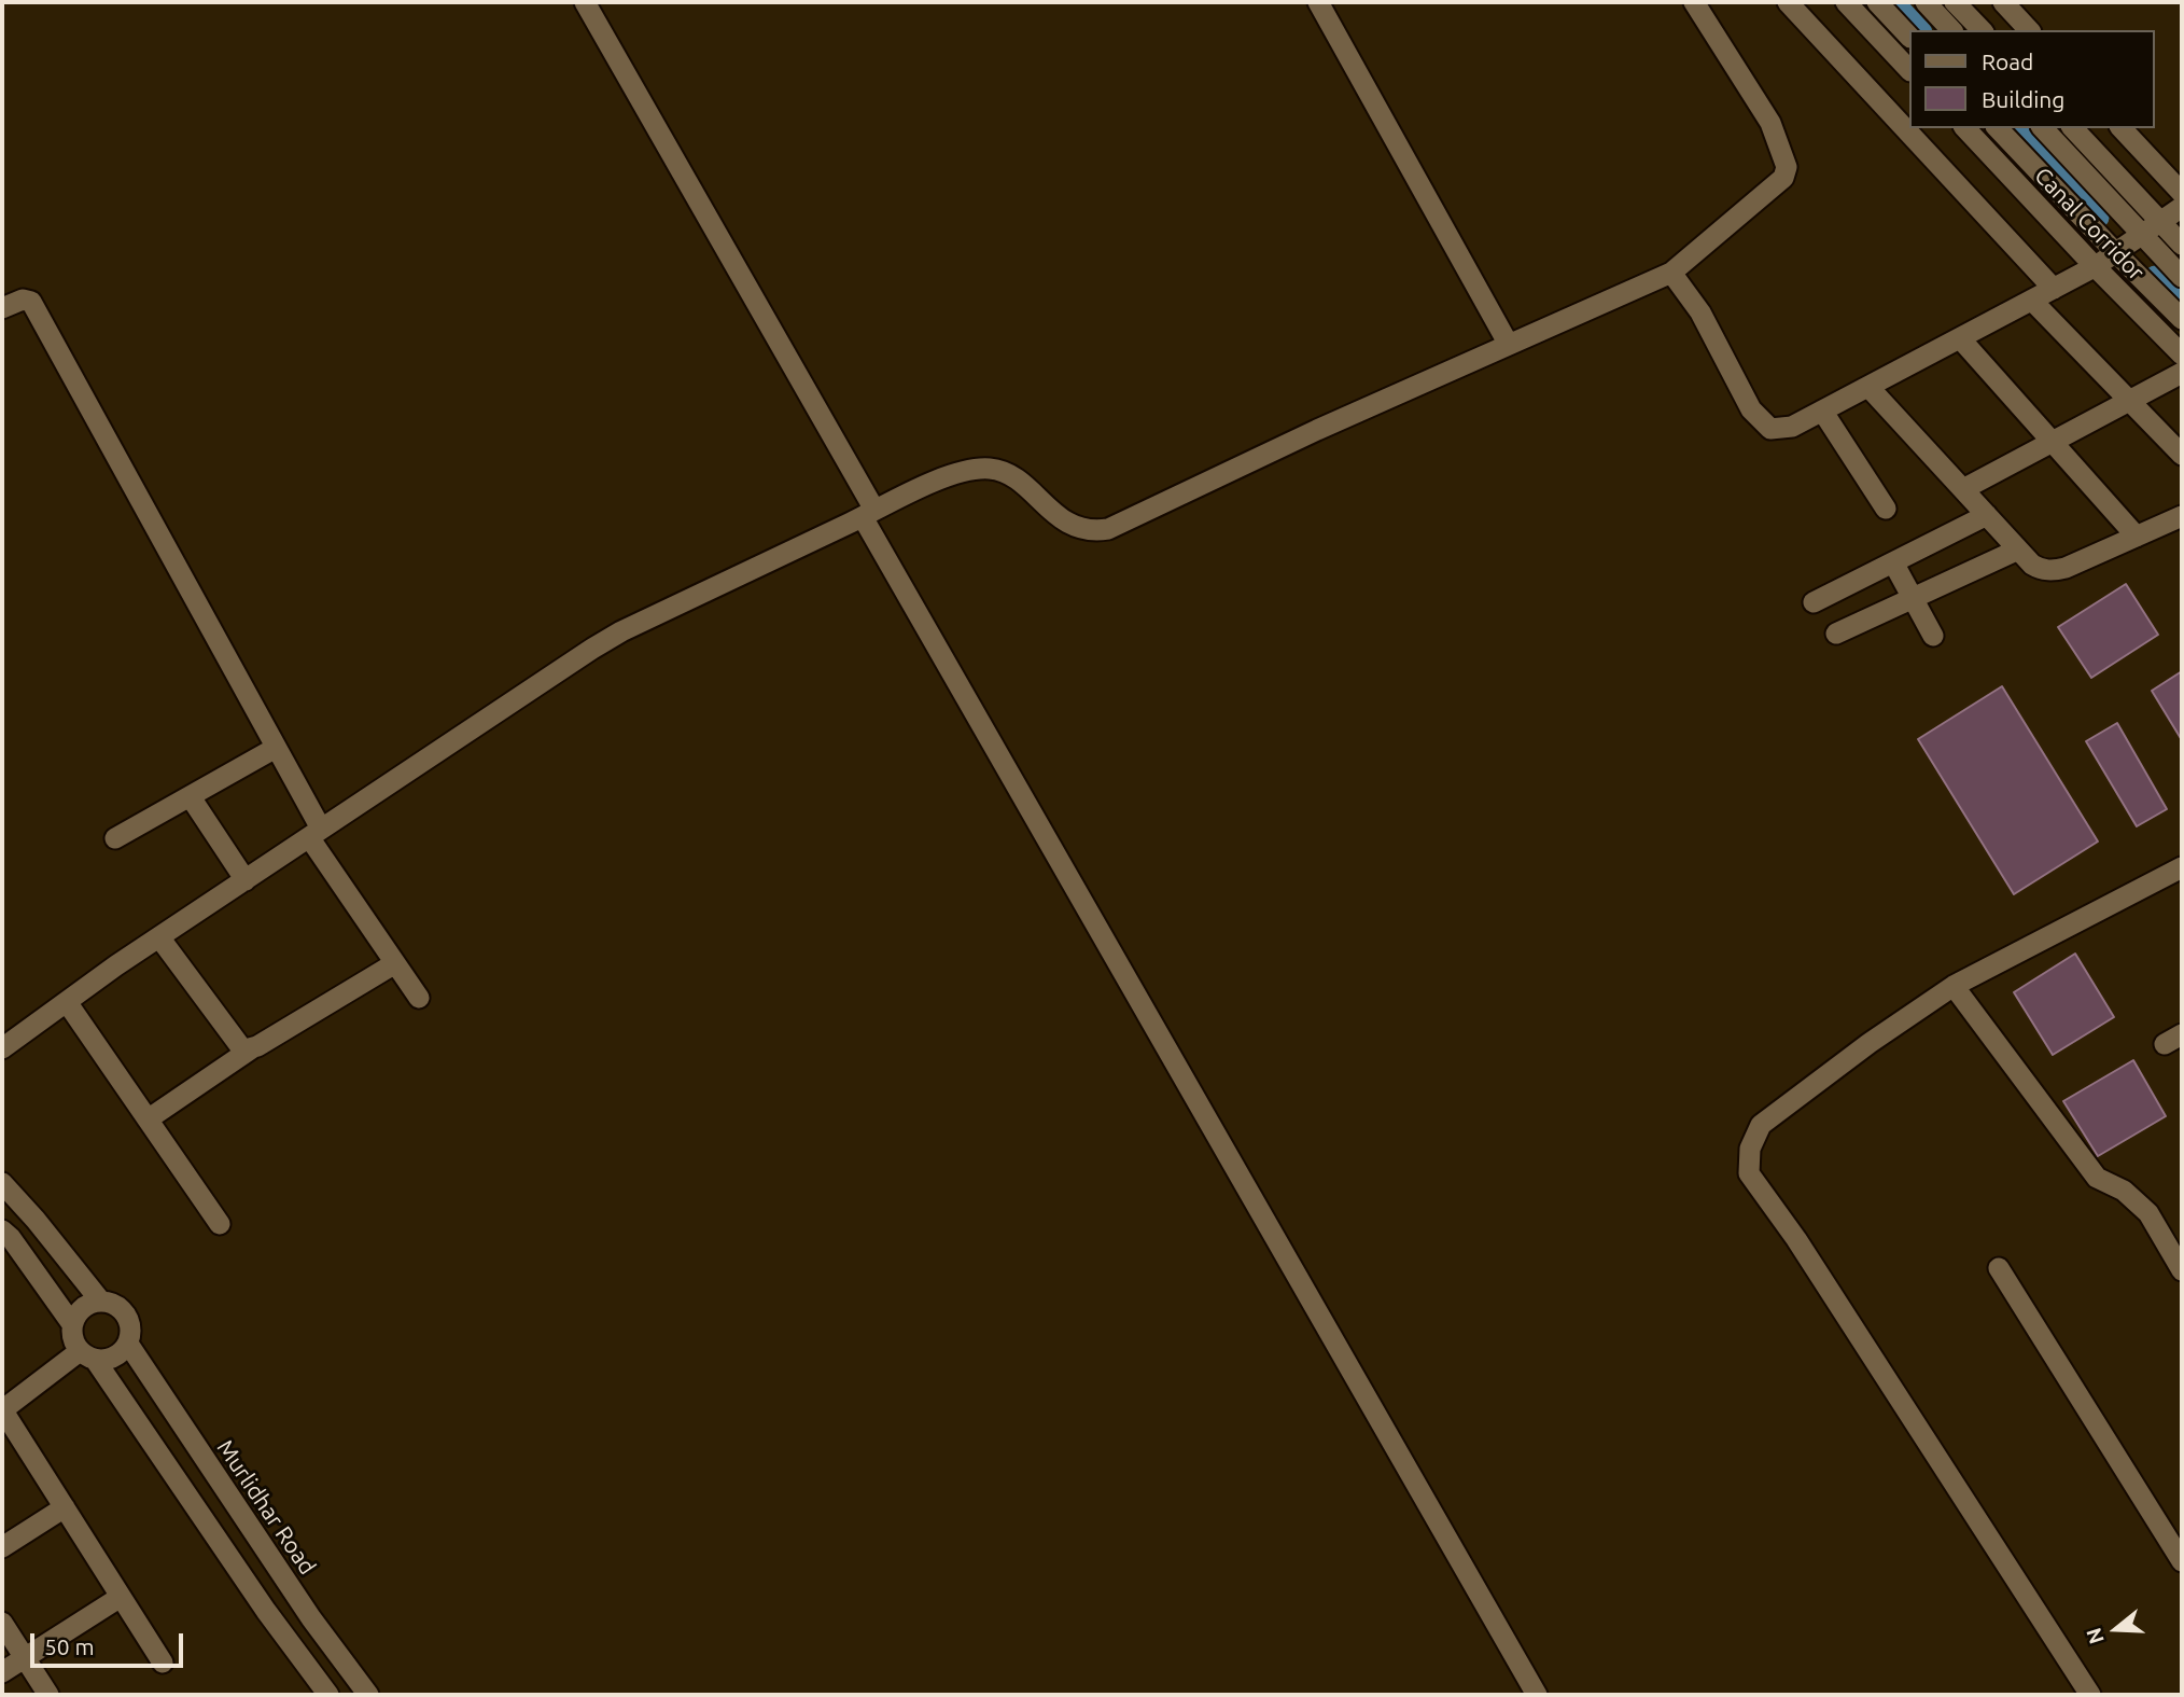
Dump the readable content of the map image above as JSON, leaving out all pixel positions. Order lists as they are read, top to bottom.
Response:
{
  "streets": {
    "street": ["Canal Corridor", "Murlidhar Road"]
  },
  "legend": ["Road", "Building"],
  "scale_bar": "50 m",
  "north": "left"
}
